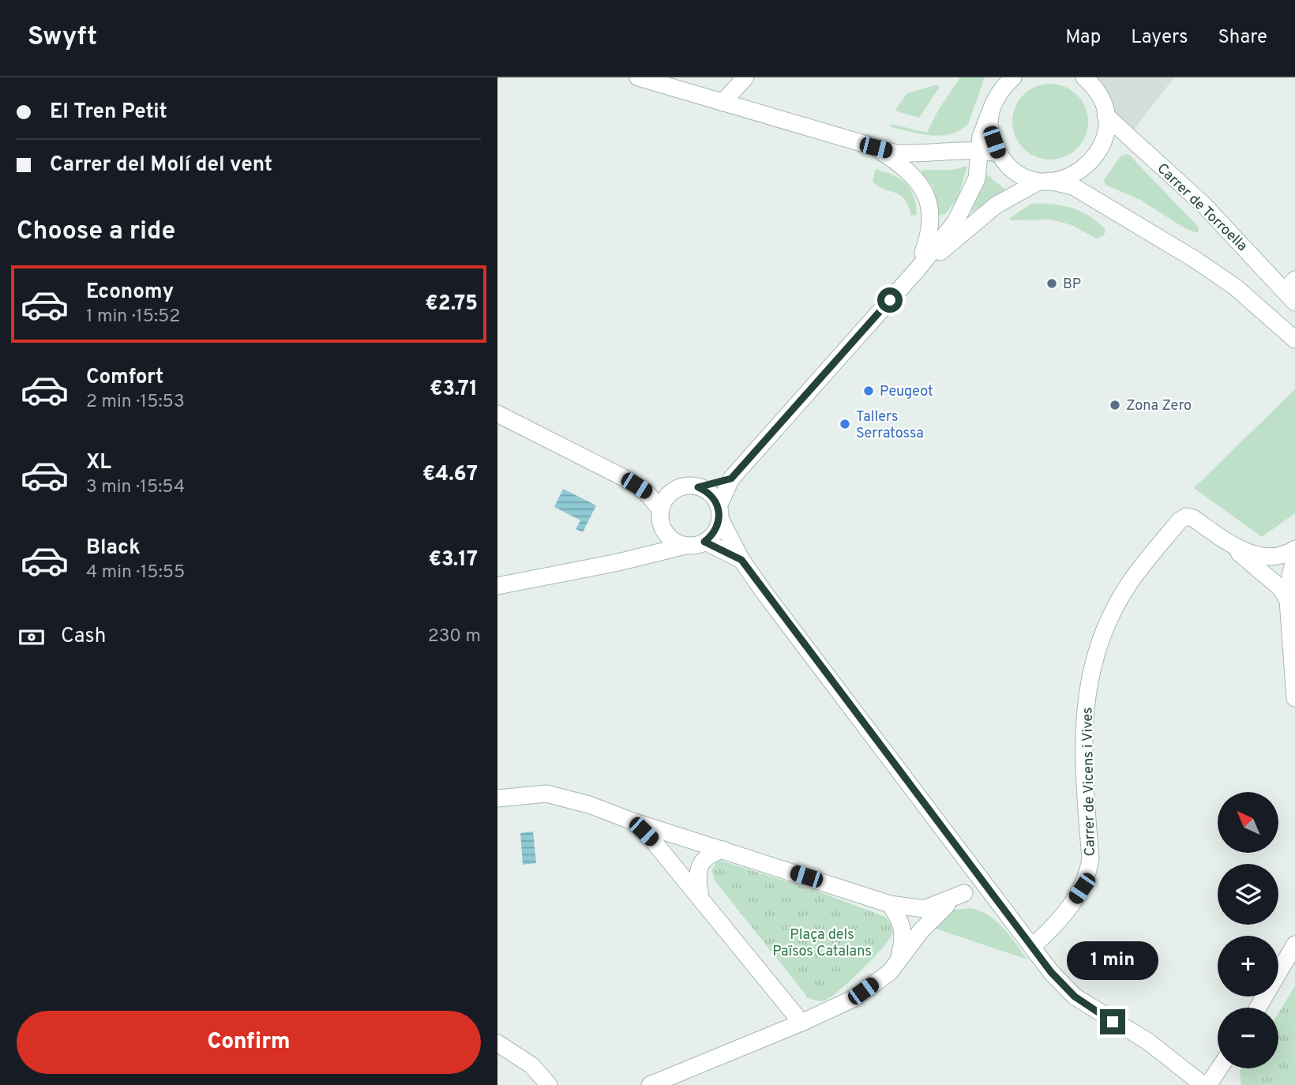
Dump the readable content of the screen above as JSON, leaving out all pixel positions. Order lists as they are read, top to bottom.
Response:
{
  "streets": {
    "street": ["Carrer de Torroella", "Carrer de Vicens i Vives"]
  },
  "parks": ["Plaça dels Països Catalans"],
  "places": [
    "BP",
    "Peugeot",
    "Zona Zero",
    "Tallers Serratossa"
  ],
  "north": "top left",
  "page": {
    "header": "Swyft",
    "nav": ["Map", "Layers", "Share"],
    "banner": ["El Tren Petit", "Carrer del Molí del vent"],
    "heading": "Choose a ride",
    "list": [
      {
        "name": "Economy",
        "note": "1 min · 15:52",
        "value": "€2.75"
      },
      {
        "name": "Comfort",
        "note": "2 min · 15:53",
        "value": "€3.71"
      },
      {
        "name": "XL",
        "note": "3 min · 15:54",
        "value": "€4.67"
      },
      {
        "name": "Black",
        "note": "4 min · 15:55",
        "value": "€3.17"
      }
    ],
    "pay": ["Cash", "230 m"],
    "map_buttons": ["+", "−"],
    "bubble": "1 min",
    "buttons": "Confirm"
  }
}
